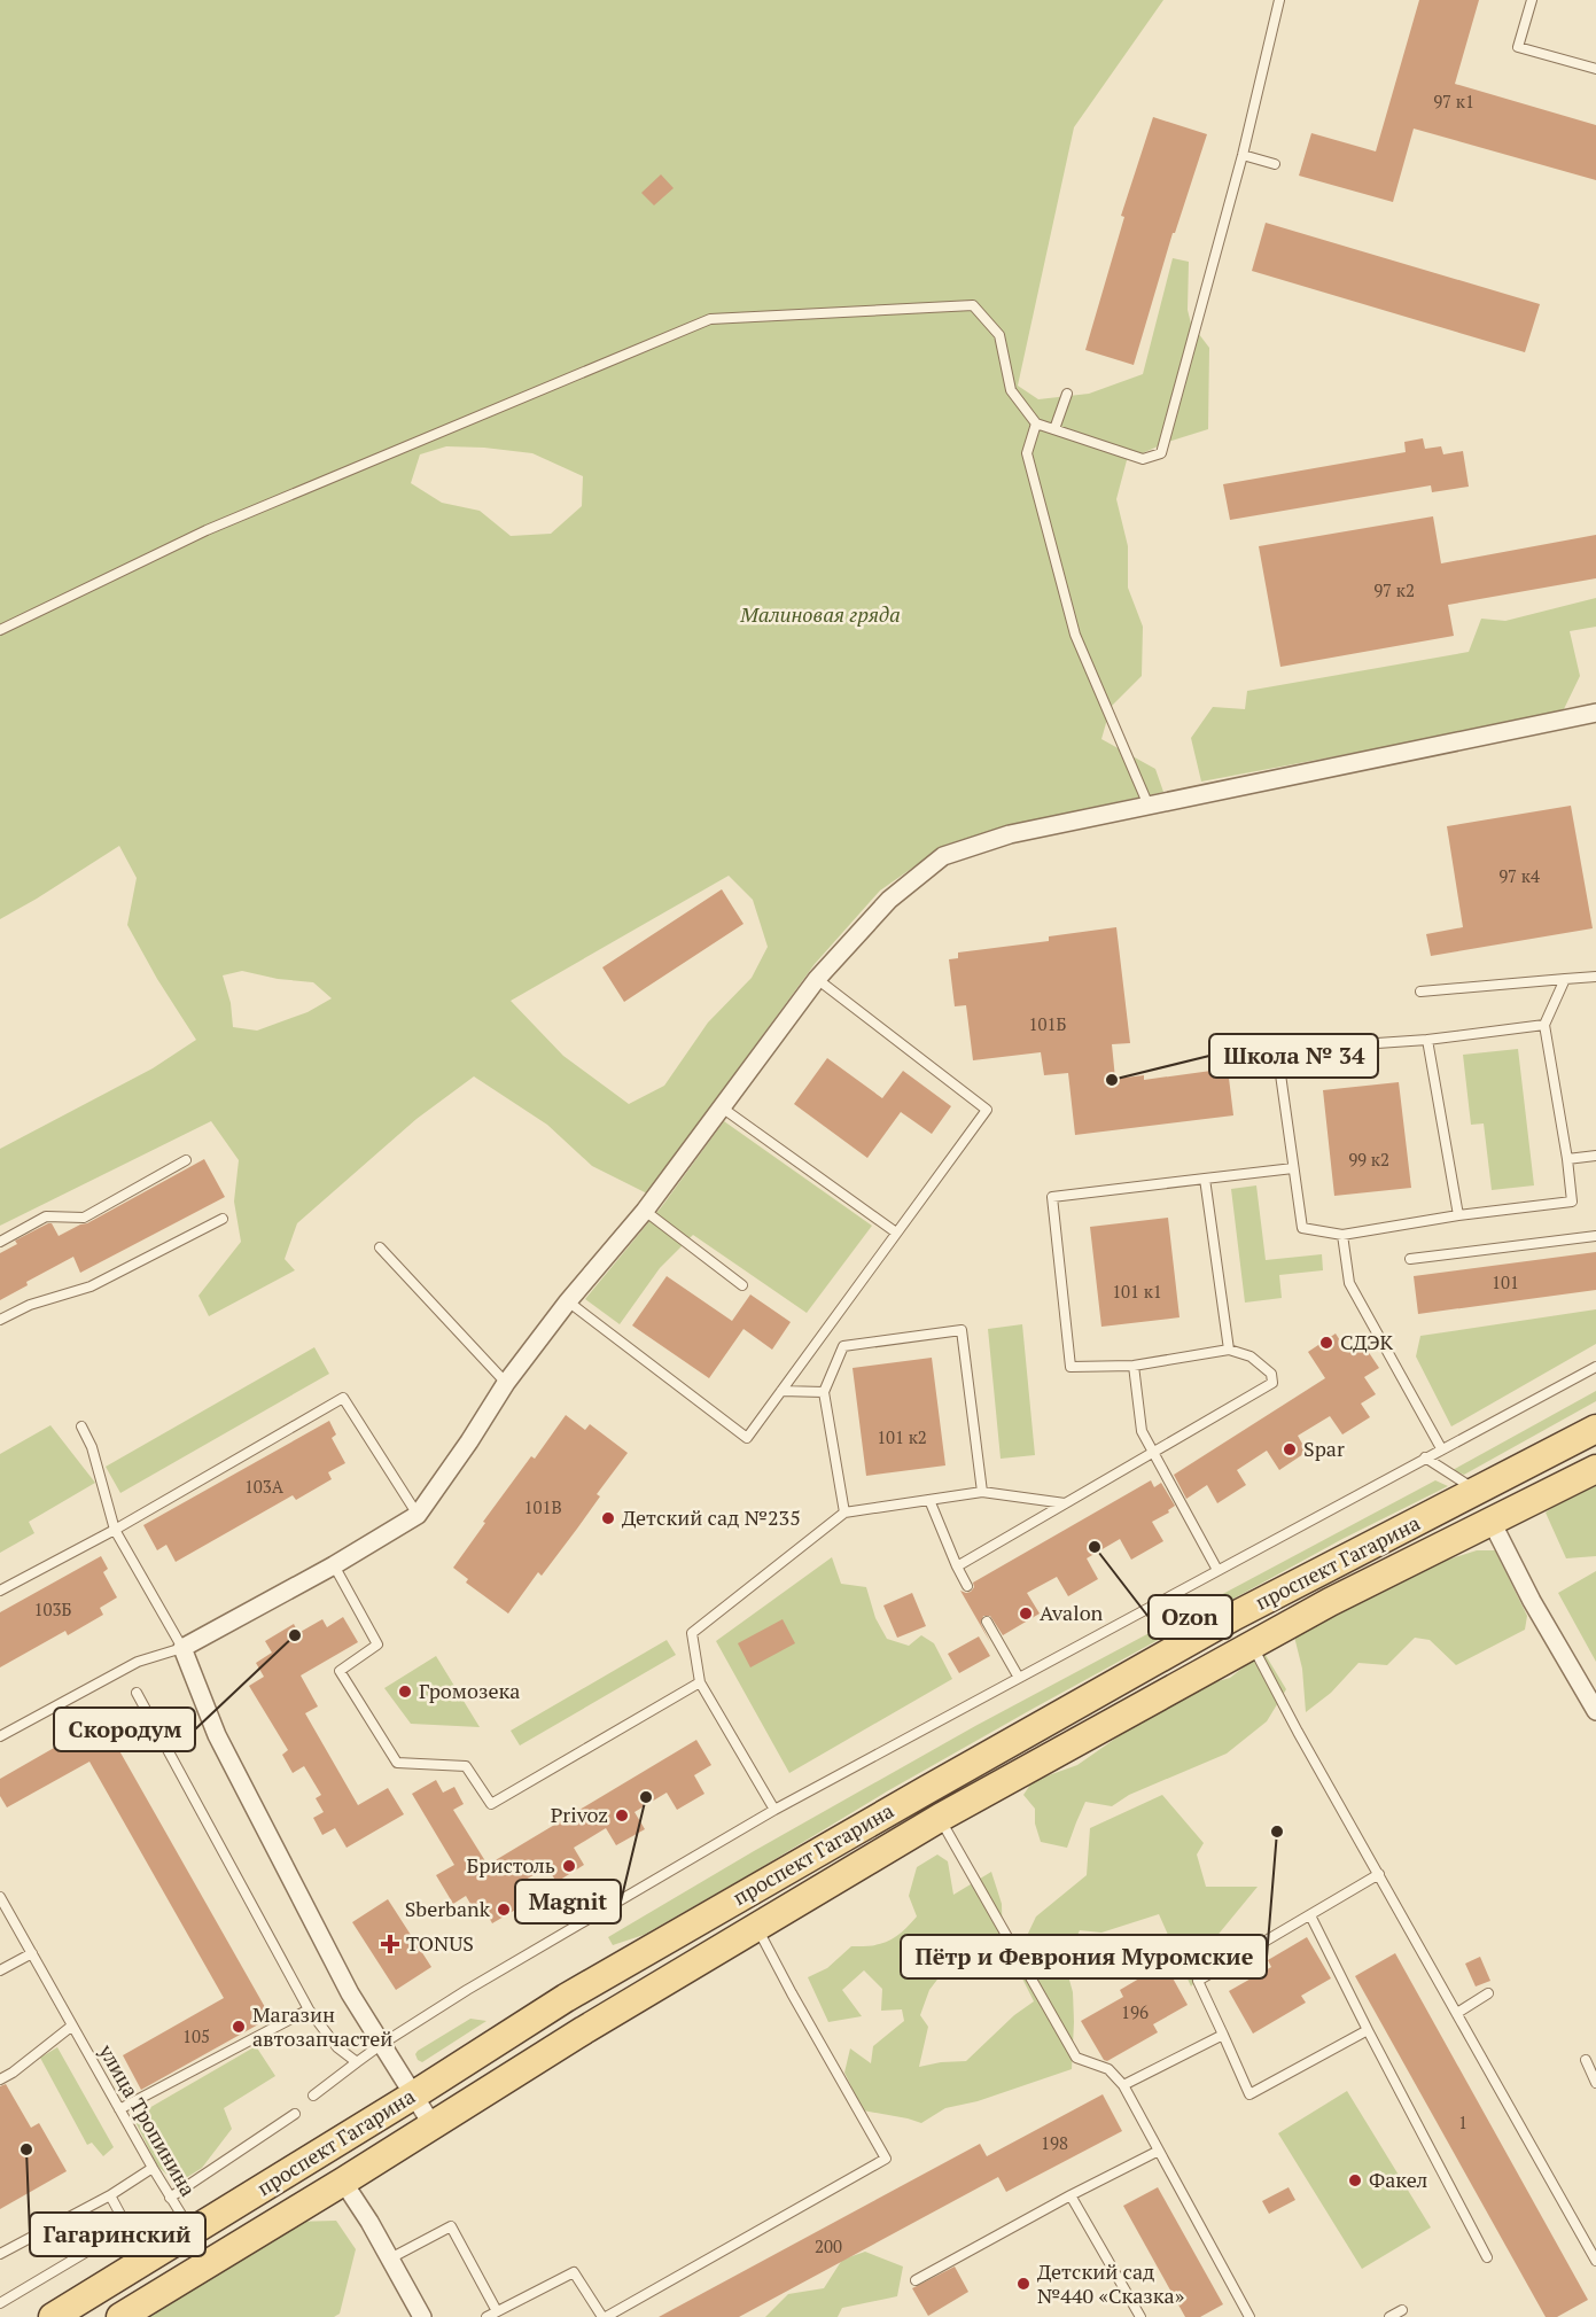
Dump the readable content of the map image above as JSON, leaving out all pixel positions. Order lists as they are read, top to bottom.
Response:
{
  "streets": {
    "main road": ["проспект Гагарина"],
    "lane": ["улица Тропинина"]
  },
  "crossings": [
    ["проспект Гагарина", "улица Тропинина"]
  ],
  "parks": ["Малиновая гряда"],
  "places": {
    "other": [
      "Школа № 34",
      "СДЭК",
      "Spar",
      "Детский сад №235",
      "Ozon",
      "Avalon",
      "Скородум",
      "Громозека",
      "Magnit",
      "Privoz",
      "Пётр и Феврония Муромские",
      "Бристоль",
      "Sberbank",
      "Магазин автозапчастей",
      "Гагаринский",
      "Факел",
      "Детский сад №440 «Сказка»"
    ],
    "health": ["TONUS"]
  },
  "house_numbers": [
    "97 к1",
    "97 к2",
    "97 к4",
    "101Б",
    "99 к2",
    "101",
    "101 к1",
    "101 к2",
    "103А",
    "101В",
    "103Б",
    "196",
    "105",
    "1",
    "198",
    "200"
  ]
}
